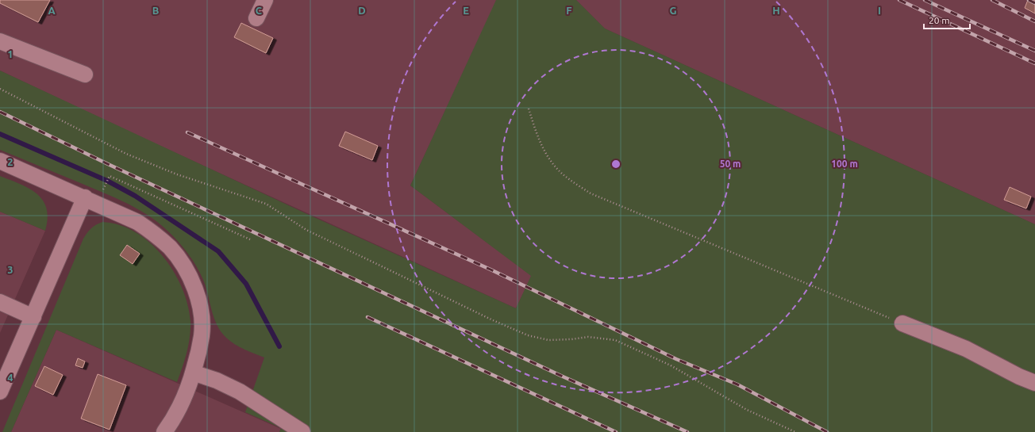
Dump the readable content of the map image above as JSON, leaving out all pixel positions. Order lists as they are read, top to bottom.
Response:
{
  "scale_bar": "20 m",
  "grid": {
    "columns": [
      "A",
      "B",
      "C",
      "D",
      "E",
      "F",
      "G",
      "H",
      "I"
    ],
    "rows": [
      "1",
      "2",
      "3",
      "4"
    ]
  },
  "rings": ["50 m", "100 m"]
}
